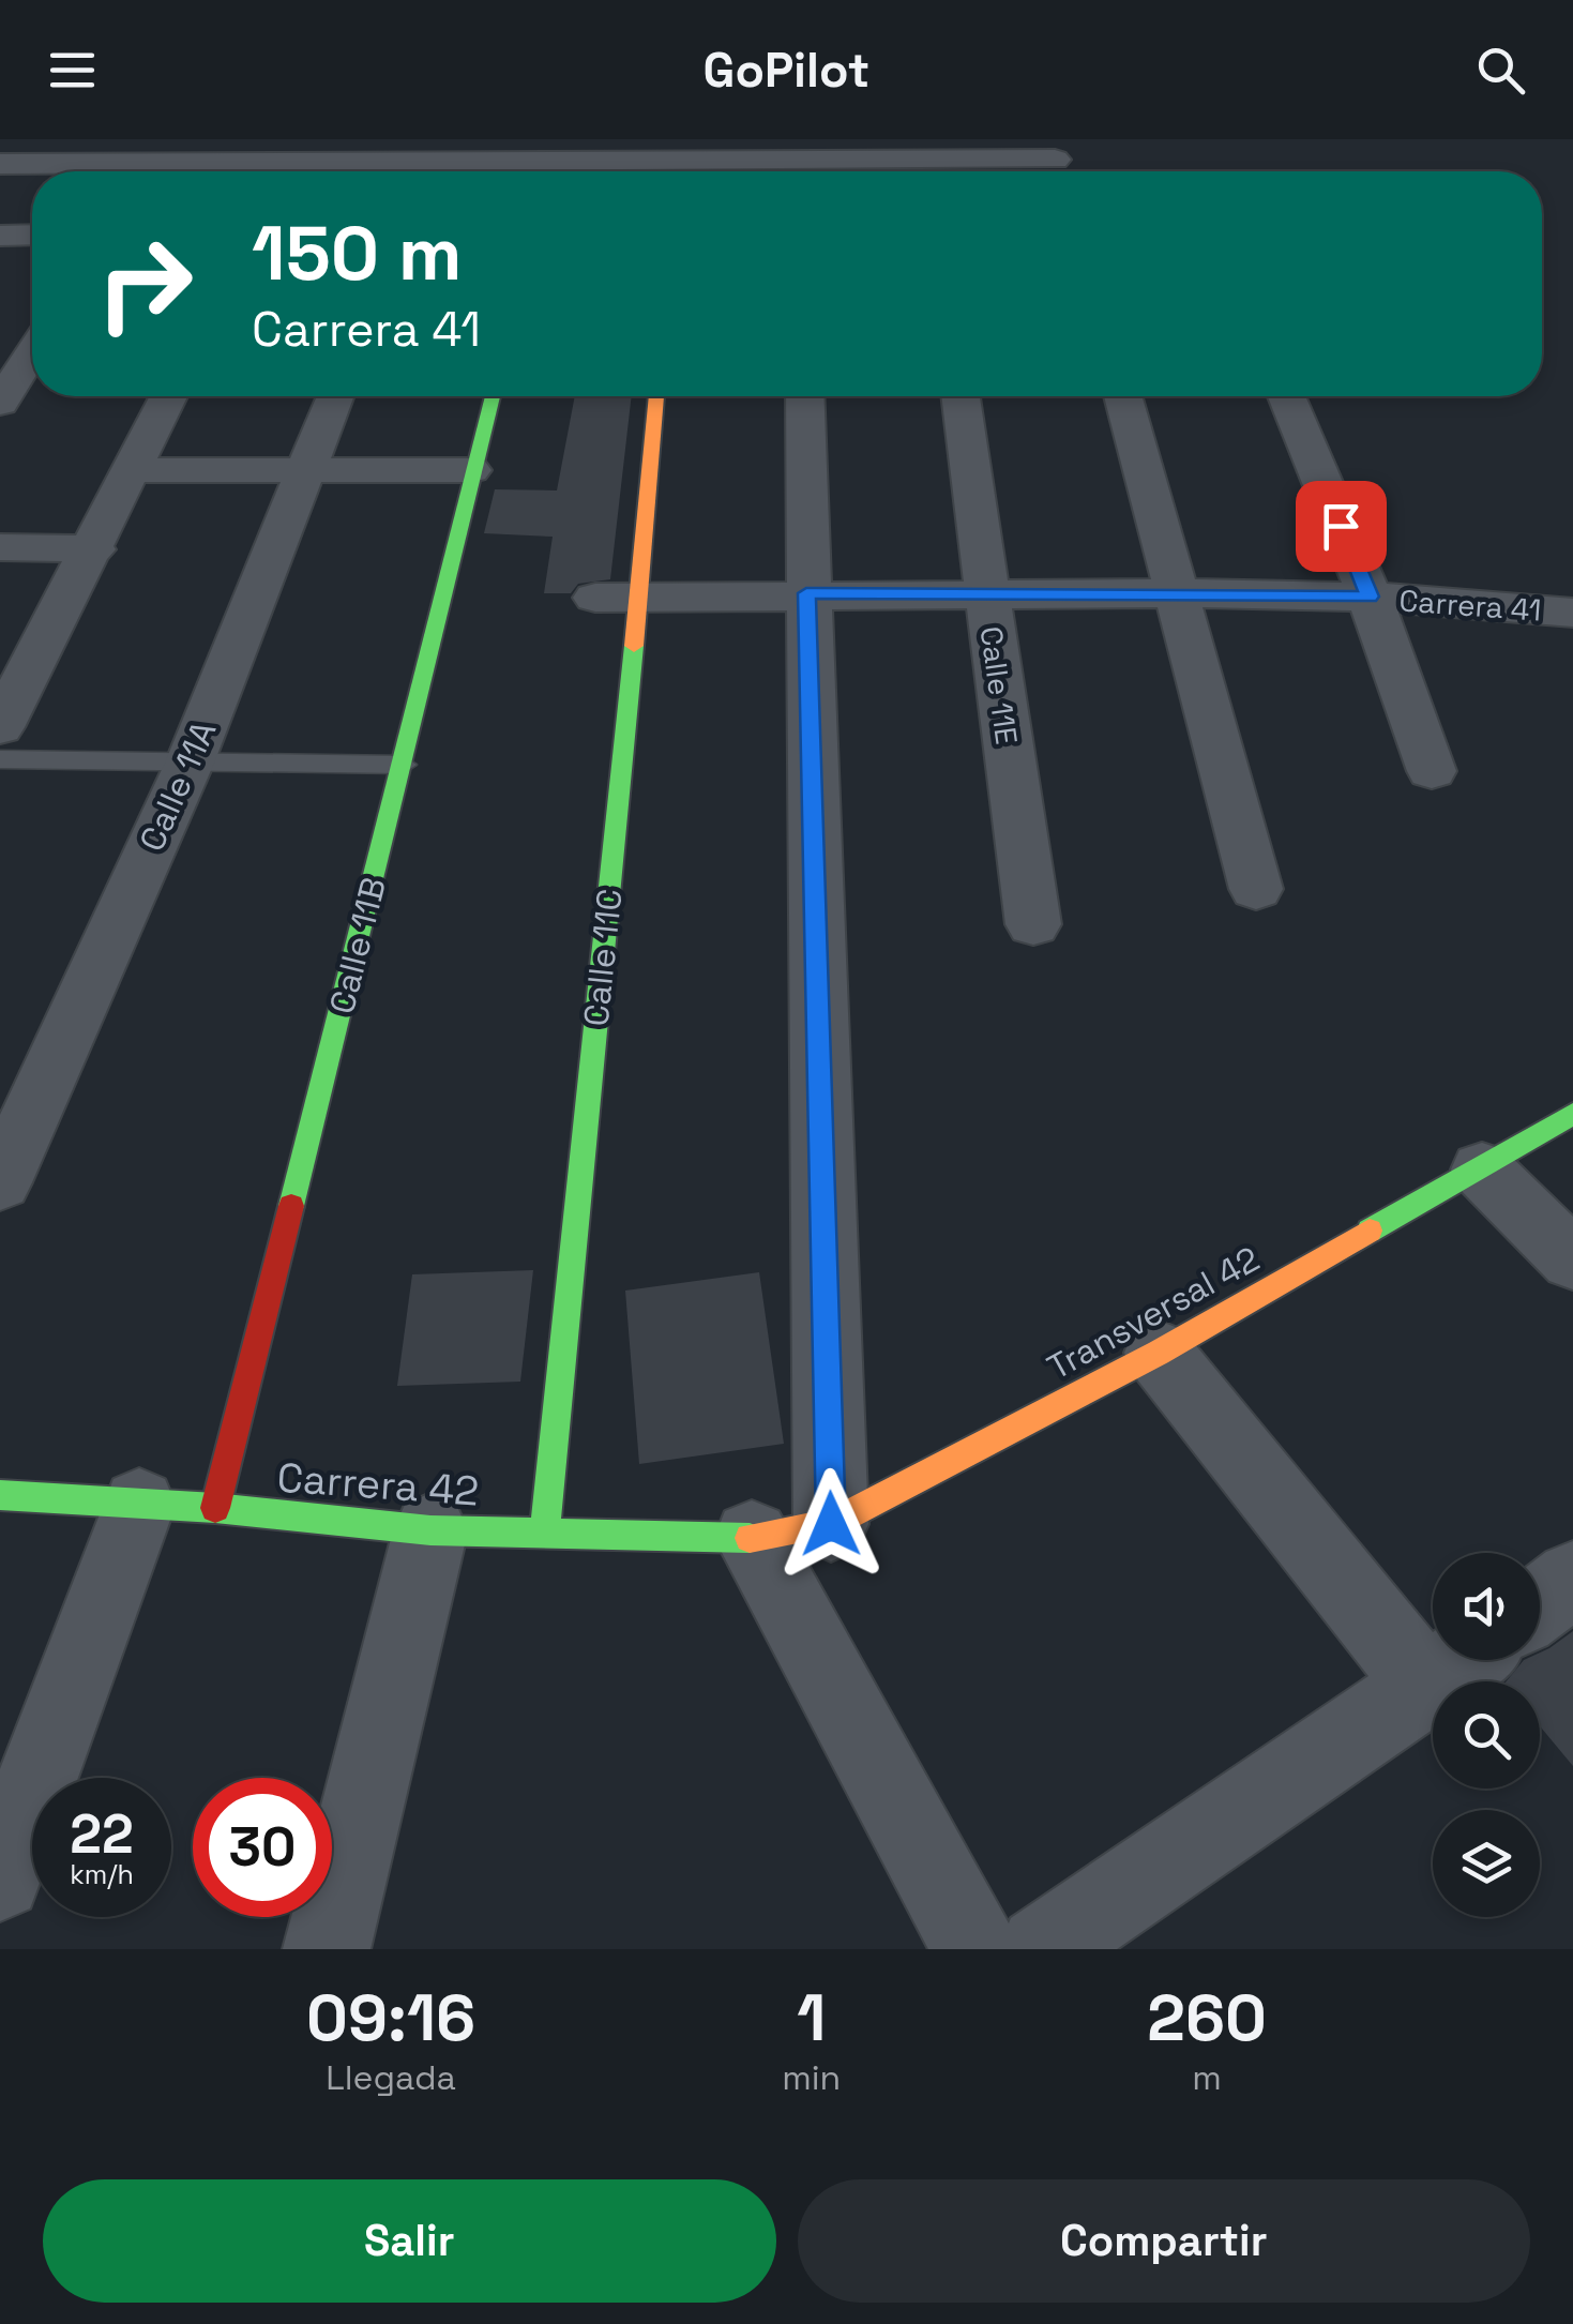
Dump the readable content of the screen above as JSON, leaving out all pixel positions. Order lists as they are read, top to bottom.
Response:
{
  "streets": {
    "street": [
      "Carrera 41",
      "Calle 11E",
      "Calle 11A",
      "Calle 11B",
      "Calle 11C",
      "Transversal 42",
      "Carrera 42"
    ]
  },
  "crossings": [
    ["Carrera 41", "Calle 11E"],
    ["Carrera 41", "Calle 11C"],
    ["Calle 11B", "Carrera 42"],
    ["Calle 11C", "Carrera 42"],
    ["Transversal 42", "Carrera 42"]
  ],
  "page": {
    "header": "GoPilot",
    "turn": ["150 m", "Carrera 41"],
    "speed": "22 km/h",
    "limit": "30",
    "eta": [
      "09:16",
      "Llegada",
      "1",
      "min",
      "260",
      "m"
    ],
    "buttons": ["Salir", "Compartir"]
  }
}
